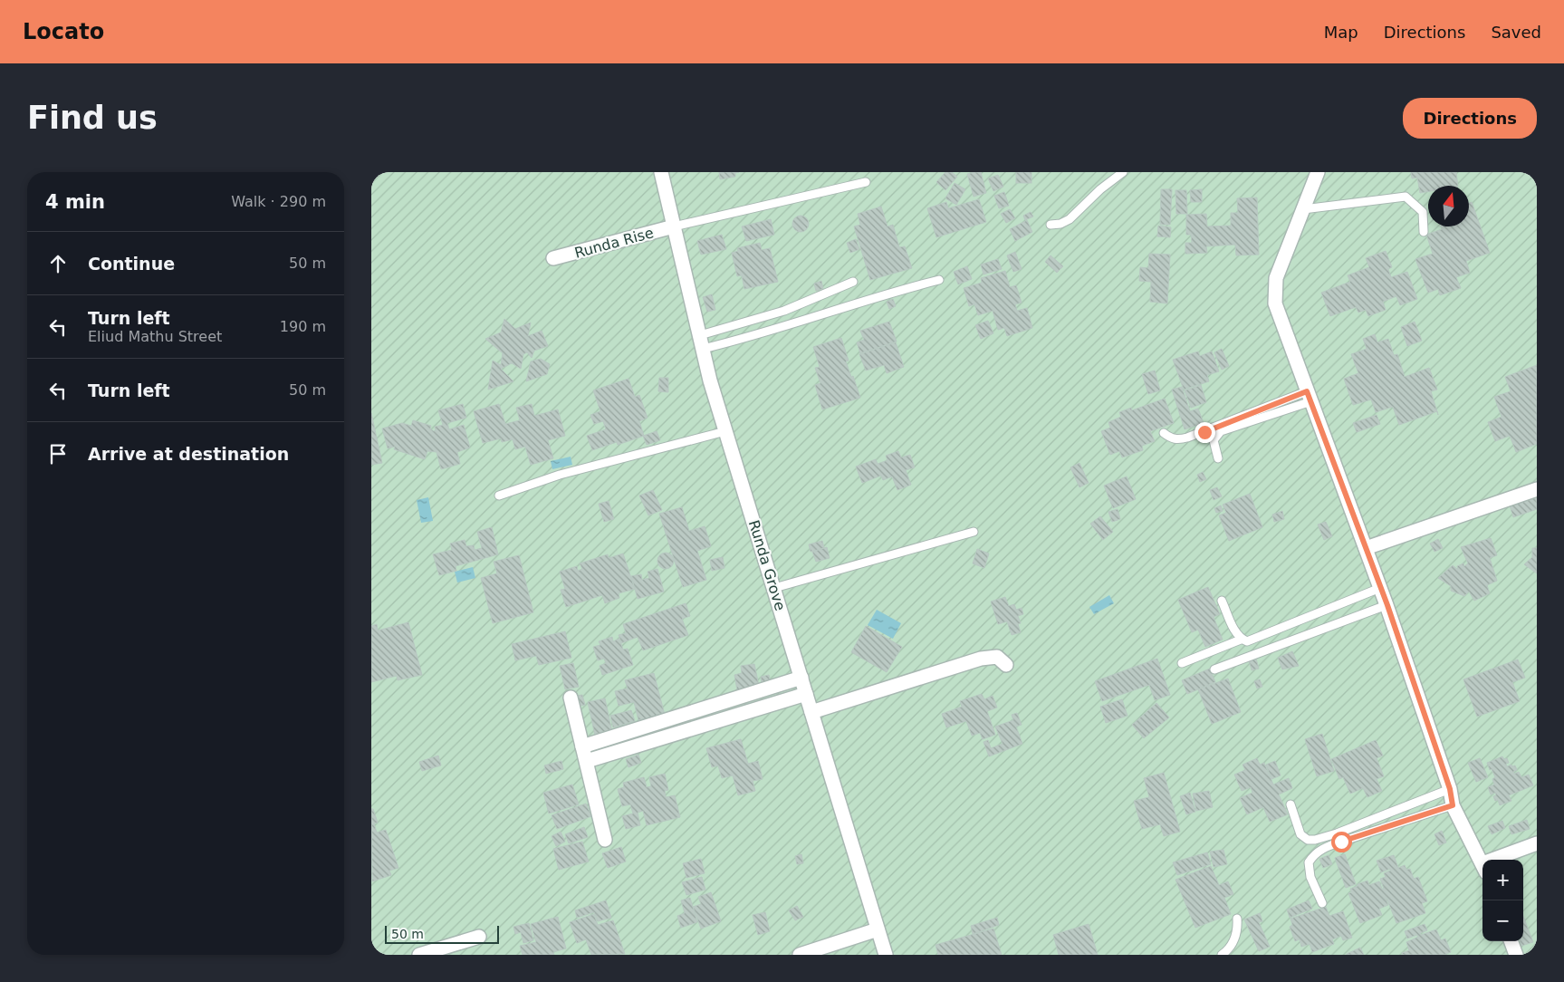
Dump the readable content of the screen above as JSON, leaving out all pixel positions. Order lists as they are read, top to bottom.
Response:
{
  "streets": {
    "street": ["Runda Rise", "Runda Grove"]
  },
  "crossings": [
    ["Runda Rise", "Runda Grove"]
  ],
  "scale_bar": "50 m",
  "north": "top",
  "page": {
    "header": "Locato",
    "nav": ["Map", "Directions", "Saved"],
    "buttons": "Directions",
    "title": "Find us",
    "heading": ["4 min", "Walk · 290 m"],
    "list": [
      ["Continue", "50 m"],
      ["Turn left", "Eliud Mathu Street", "190 m"],
      ["Turn left", "50 m"],
      "Arrive at destination"
    ],
    "map_buttons": ["+", "−"],
    "scale": "50 m"
  }
}
